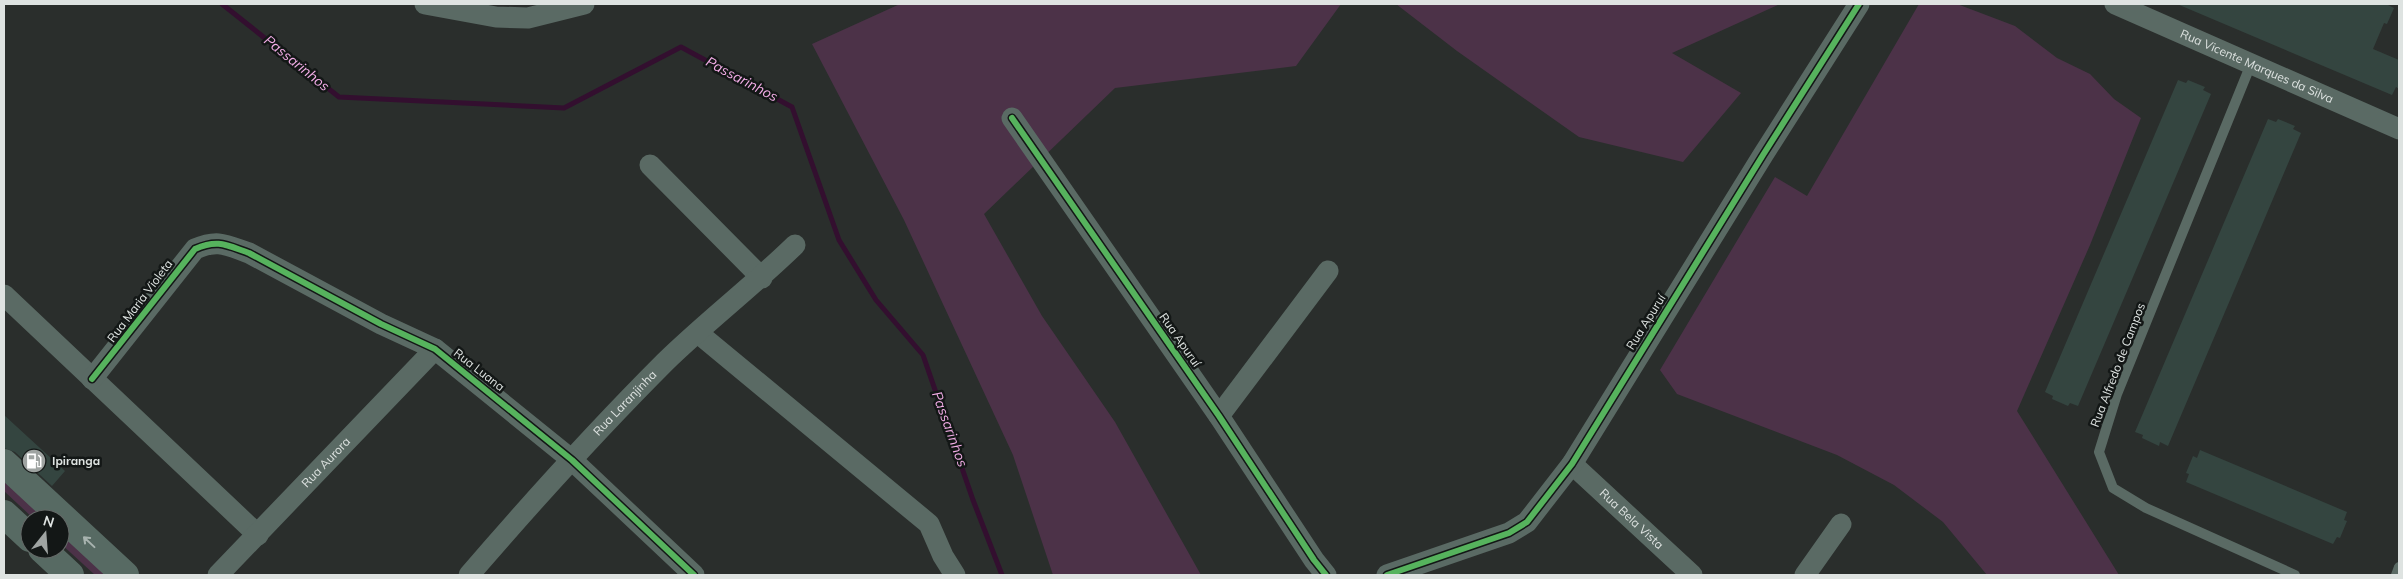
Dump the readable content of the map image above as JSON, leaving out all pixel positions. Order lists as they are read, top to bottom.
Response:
{
  "streets": {
    "street": [
      "Rua Vicente Marques da Silva",
      "Rua Maria Violeta",
      "Rua Apuruí",
      "Rua Luana",
      "Rua Laranjinha",
      "Rua Aurora",
      "Rua Bela Vista"
    ],
    "lane": ["Rua Alfredo de Campos"]
  },
  "crossings": [
    ["Rua Vicente Marques da Silva", "Rua Alfredo de Campos"],
    ["Rua Maria Violeta", "Rua Luana"],
    ["Rua Apuruí", "Rua Bela Vista"],
    ["Rua Luana", "Rua Laranjinha"],
    ["Rua Luana", "Rua Aurora"]
  ],
  "water": ["Passarinhos"],
  "places": {
    "fuel station": ["Ipiranga"]
  },
  "north": "top"
}
